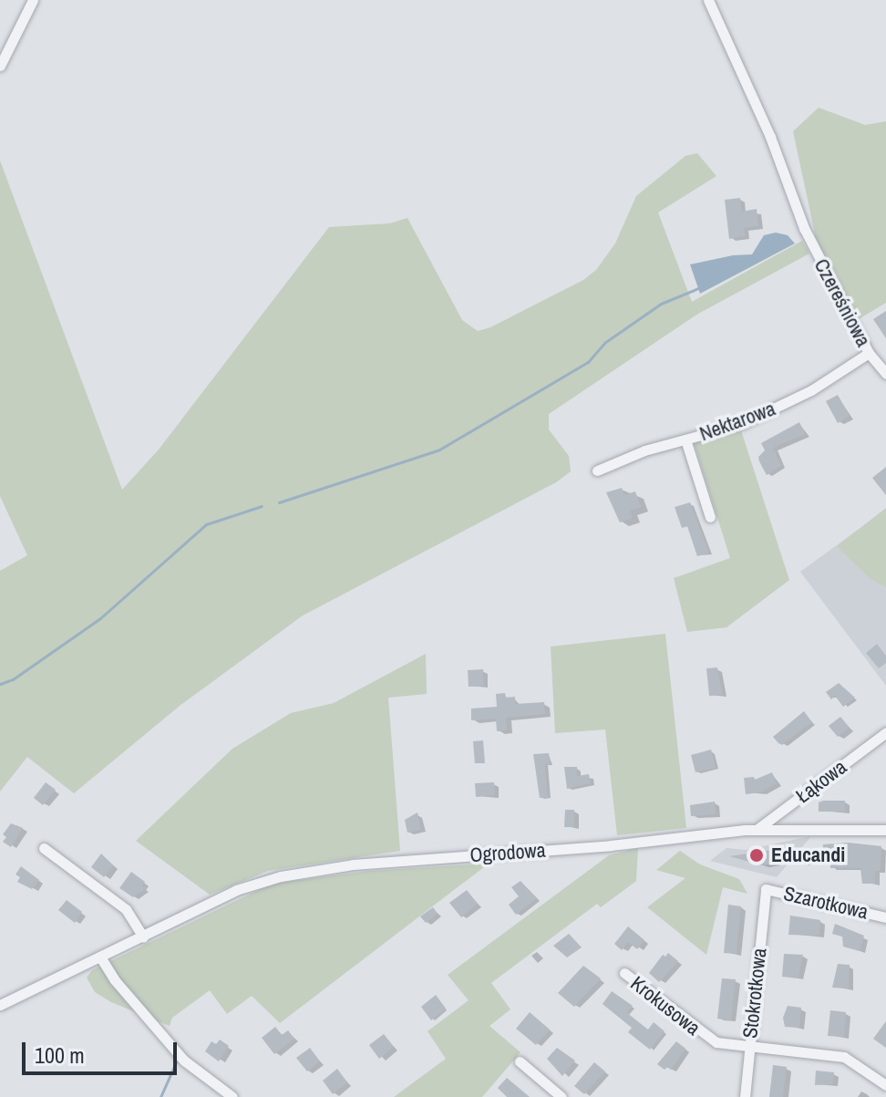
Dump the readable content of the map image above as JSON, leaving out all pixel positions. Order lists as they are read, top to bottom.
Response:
{
  "streets": {
    "street": [
      "Czereśniowa",
      "Nektarowa",
      "Łąkowa",
      "Ogrodowa",
      "Szarotkowa",
      "Stokrotkowa",
      "Krokusowa"
    ]
  },
  "crossings": [
    ["Czereśniowa", "Nektarowa"],
    ["Łąkowa", "Ogrodowa"],
    ["Szarotkowa", "Stokrotkowa"],
    ["Stokrotkowa", "Krokusowa"]
  ],
  "places": ["Educandi"],
  "scale_bar": "100 m"
}
